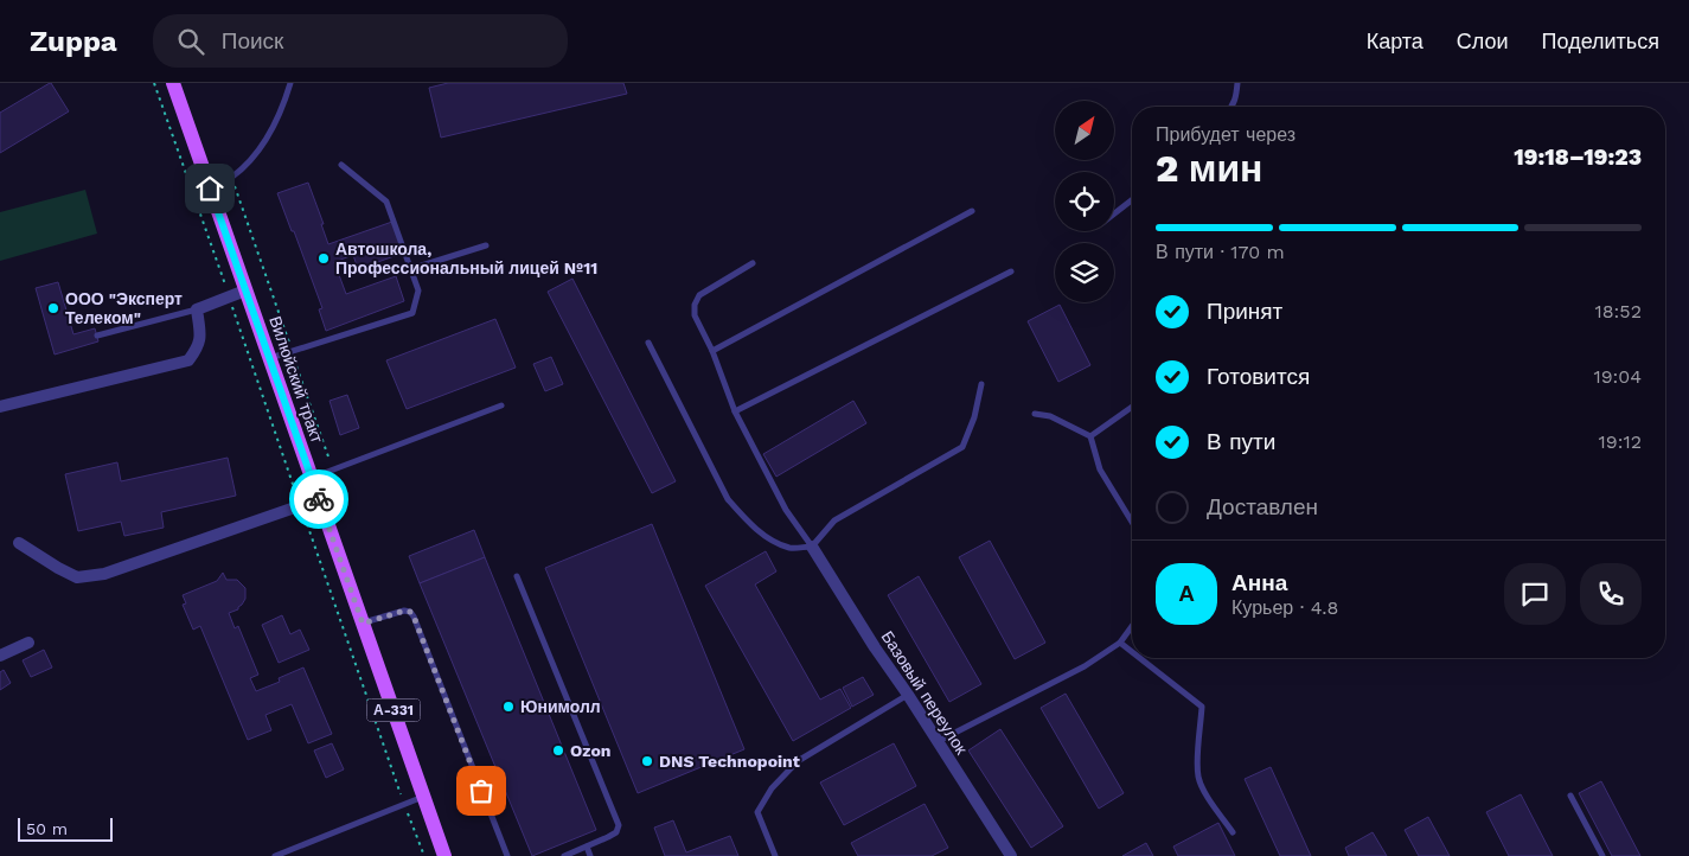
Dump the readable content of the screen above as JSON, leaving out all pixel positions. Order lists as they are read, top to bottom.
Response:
{
  "streets": {
    "main road": ["Вилюйский тракт", "А-331"],
    "street": ["Базовый переулок"]
  },
  "places": [
    "Автошкола, Профессиональный лицей №11",
    "ООО \"Эксперт Телеком\"",
    "Юнимолл",
    "Ozon",
    "DNS Technopoint"
  ],
  "scale_bar": "50 m",
  "north": "top right",
  "page": {
    "header": "Zuppa",
    "search": "Поиск",
    "nav": ["Карта", "Слои", "Поделиться"],
    "heading": ["2 мин", "Прибудет через", "19:18–19:23"],
    "panel": ["Анна", "Курьер · 4.8"],
    "bar": "В пути · 170 m",
    "list": [
      ["Принят", "18:52"],
      ["Готовится", "19:04"],
      ["В пути", "19:12"],
      "Доставлен"
    ],
    "round": "А",
    "scale": "50 m"
  }
}
